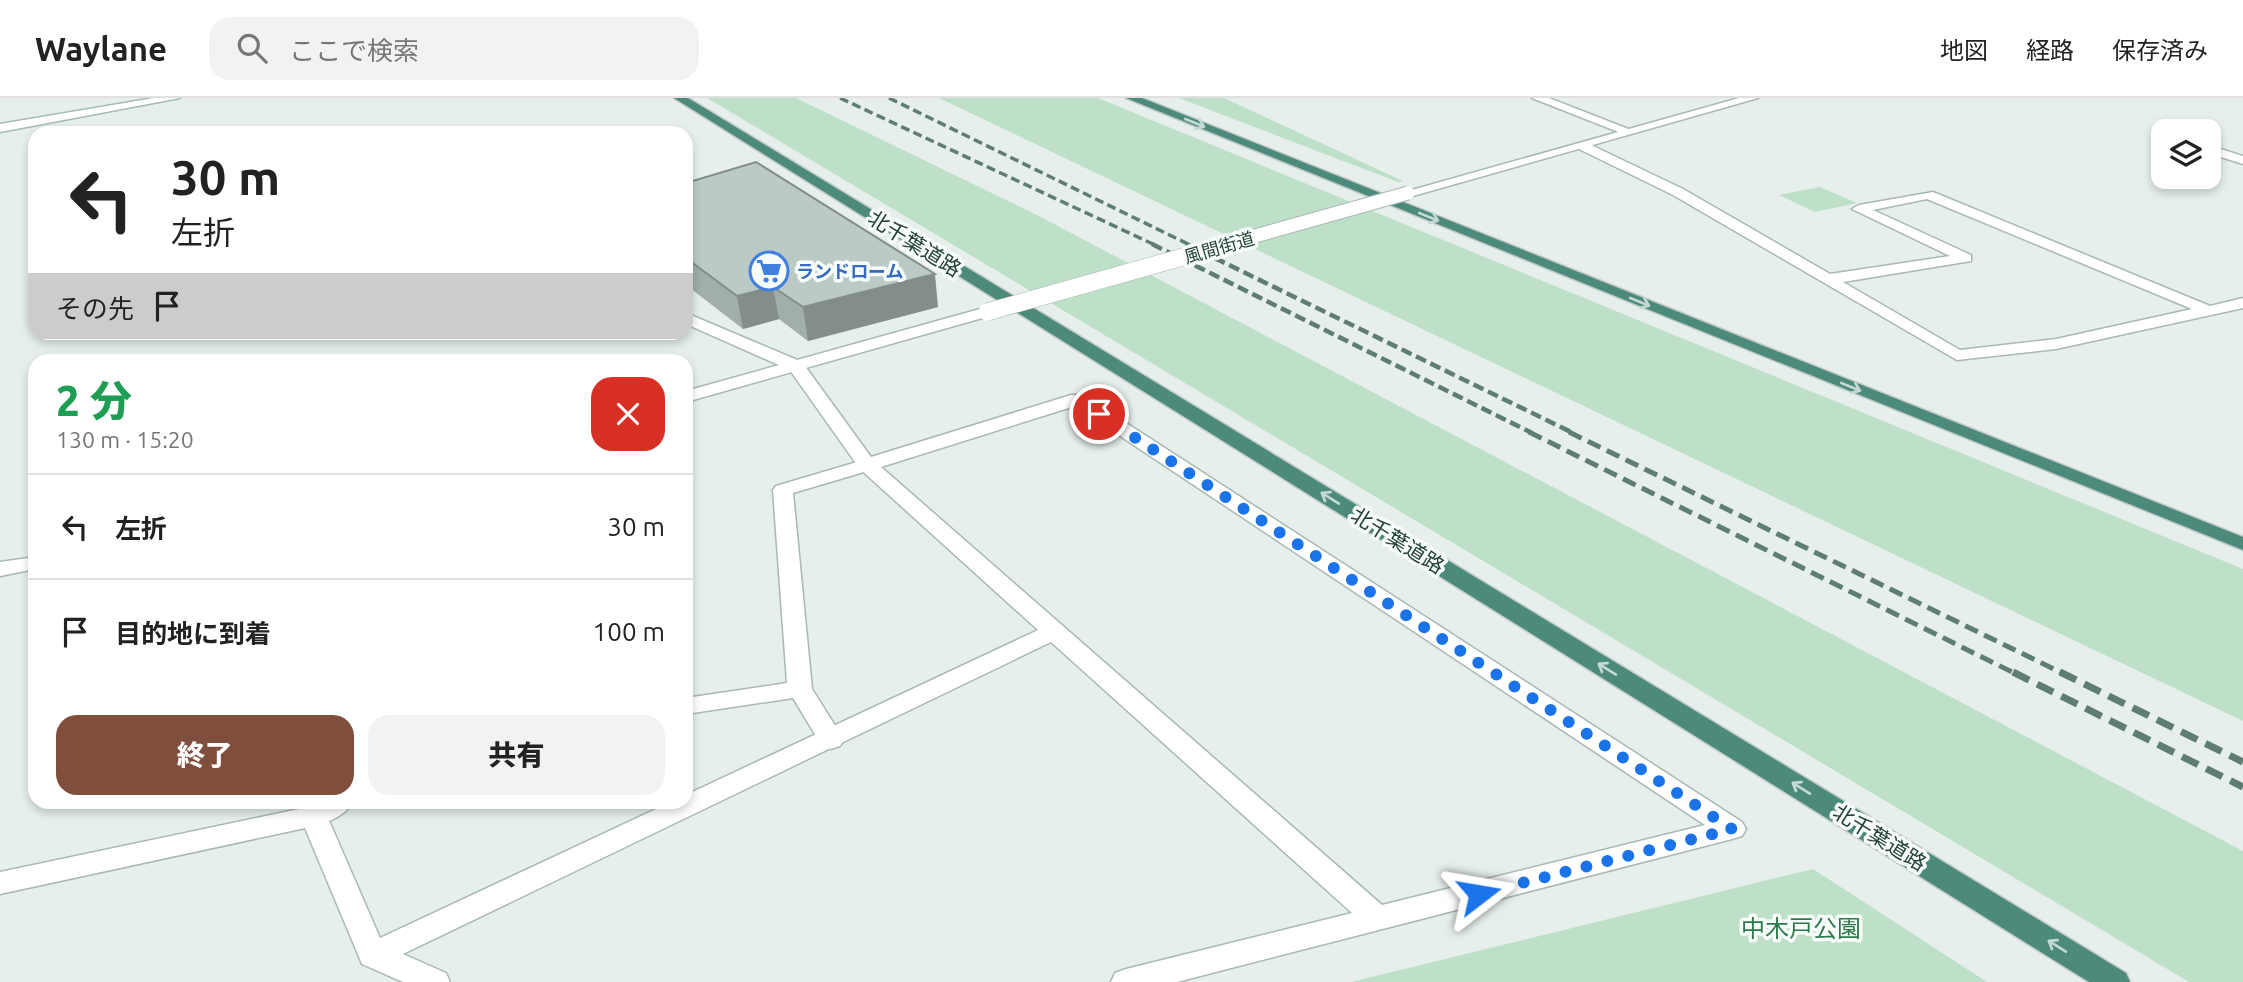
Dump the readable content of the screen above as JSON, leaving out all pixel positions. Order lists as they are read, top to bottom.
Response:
{
  "streets": {
    "highway": ["北千葉道路"],
    "street": ["風間街道"]
  },
  "one_way": ["北千葉道路"],
  "parks": ["中木戸公園"],
  "places": {
    "supermarket": ["ランドローム"]
  },
  "page": {
    "header": "Waylane",
    "search": "ここで検索",
    "nav": ["地図", "経路", "保存済み"],
    "turn": ["30 m", "左折"],
    "then": "その先",
    "heading": ["2 分", "130 m · 15:20"],
    "list": [
      {
        "name": "左折",
        "value": "30 m"
      },
      {
        "name": "目的地に到着",
        "value": "100 m"
      }
    ],
    "buttons": ["終了", "共有"]
  }
}
